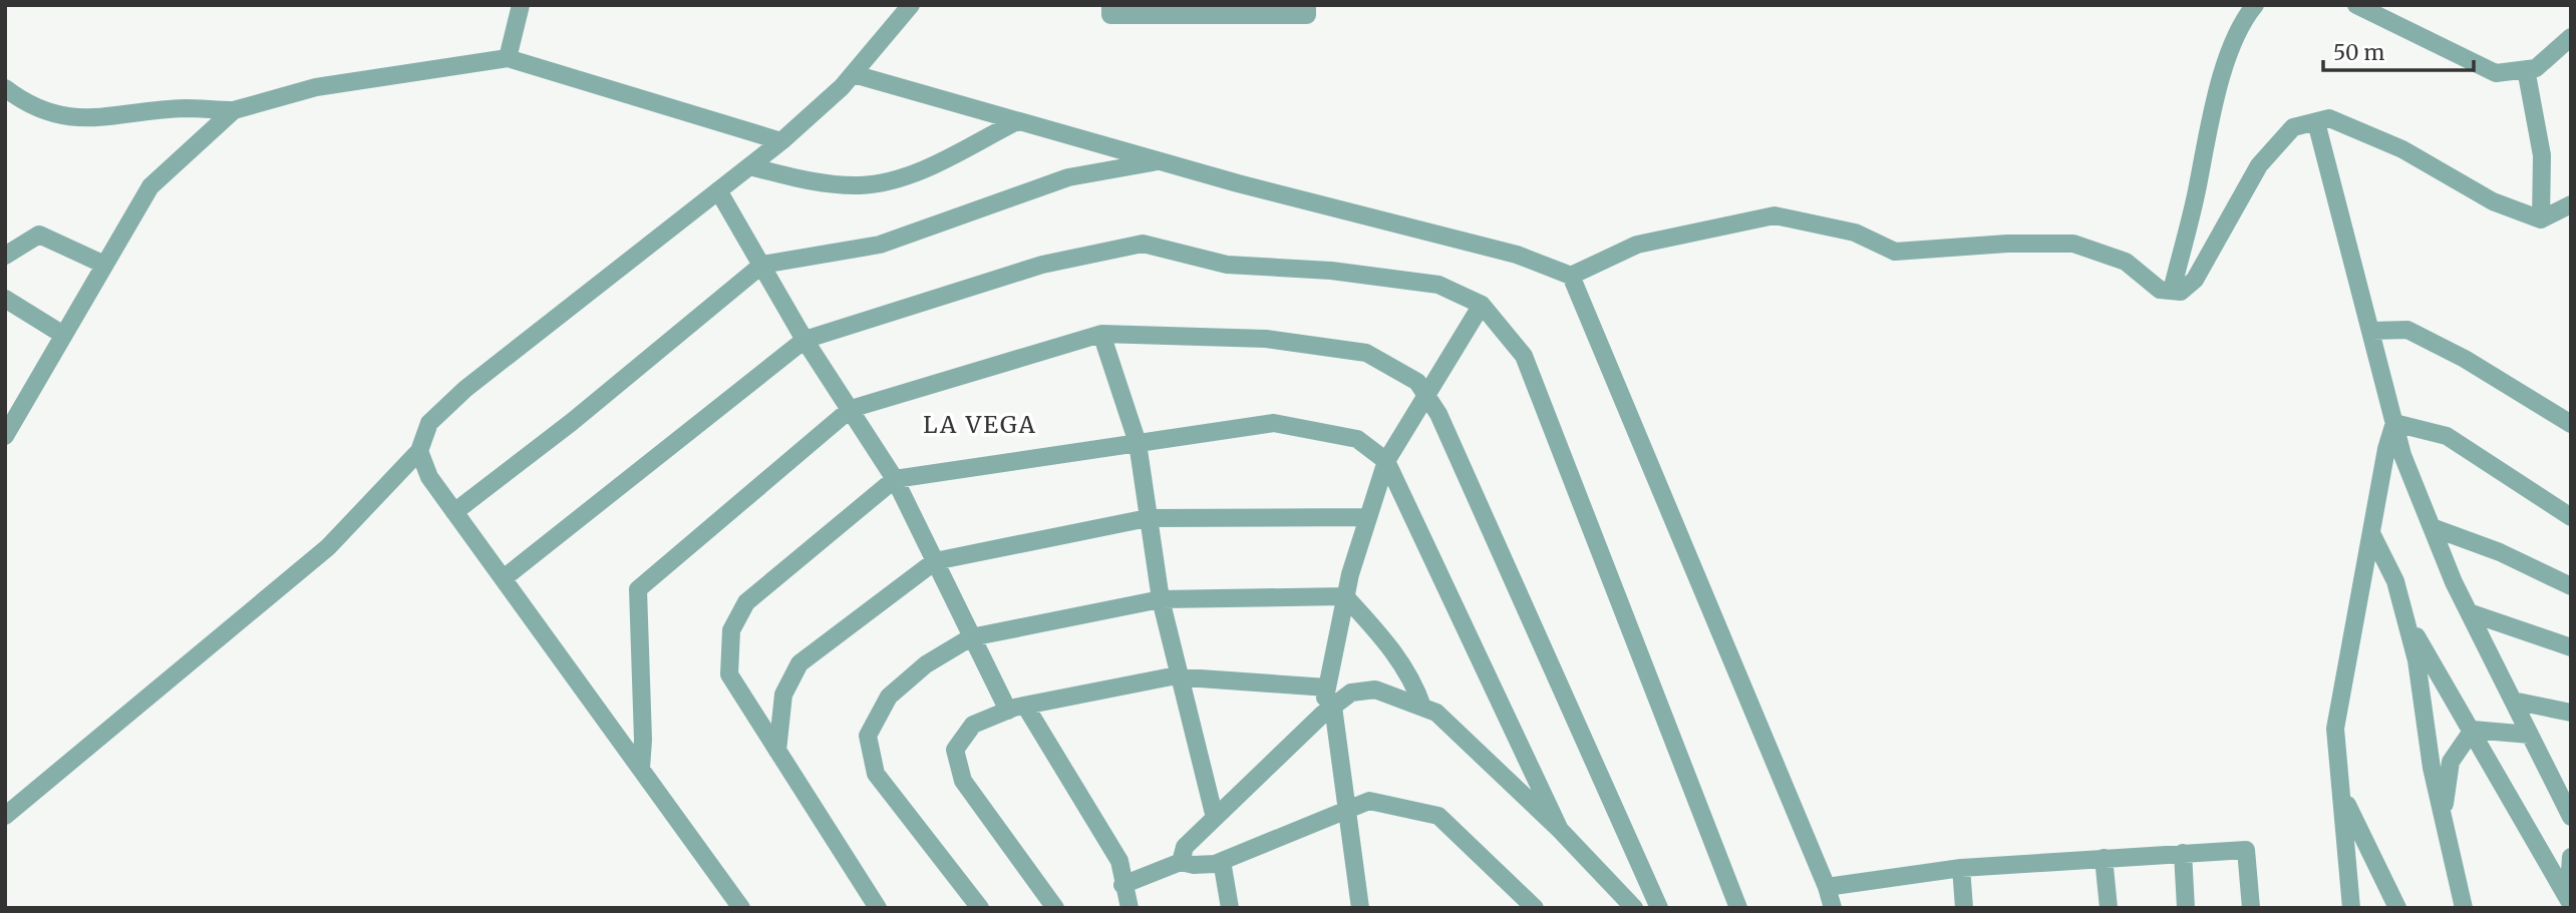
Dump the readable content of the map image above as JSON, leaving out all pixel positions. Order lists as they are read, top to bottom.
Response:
{
  "districts": ["LA VEGA"],
  "scale_bar": "50 m"
}
